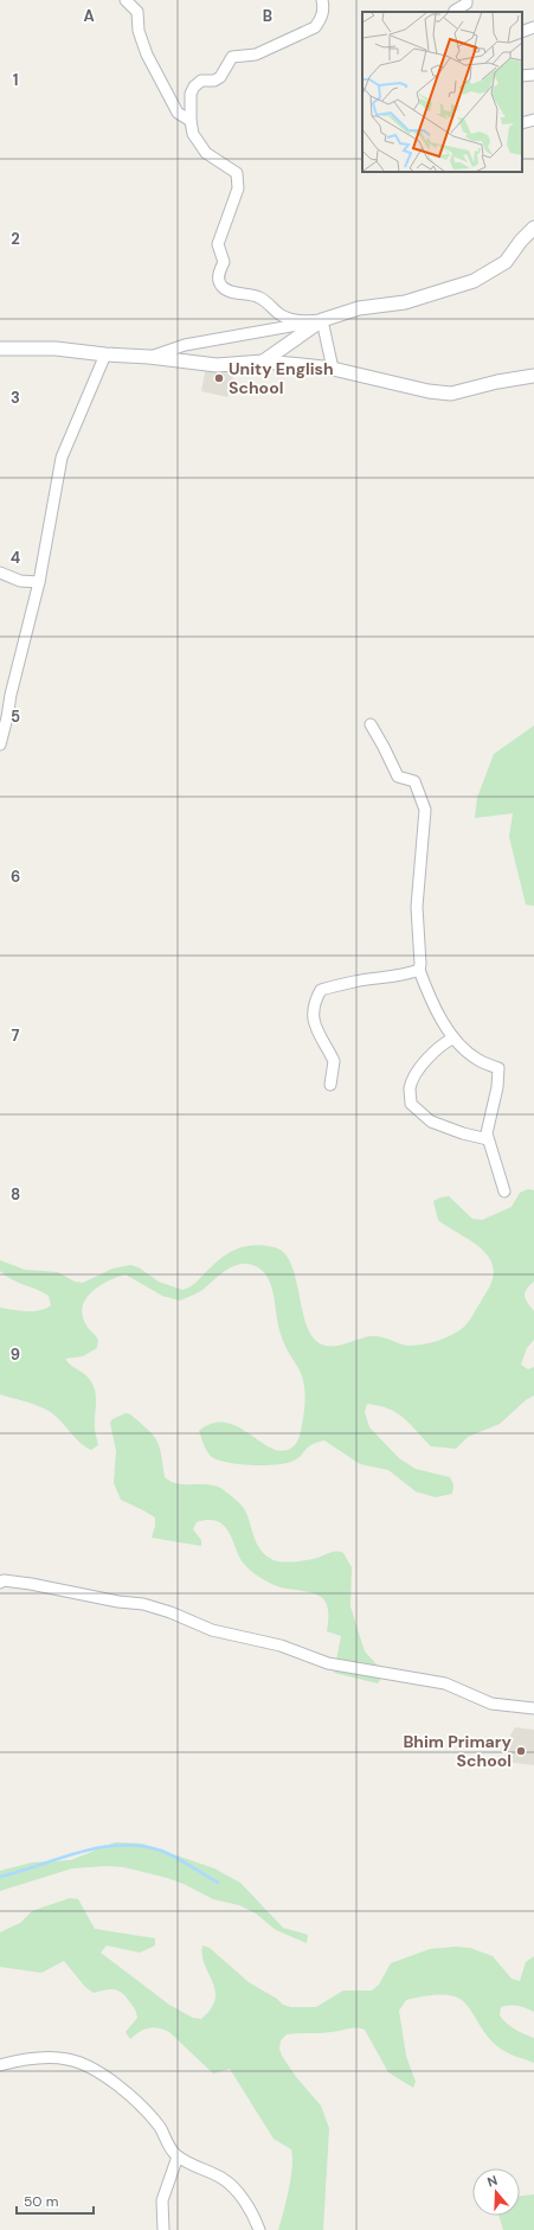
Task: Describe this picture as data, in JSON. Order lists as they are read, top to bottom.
{
  "places": ["Unity English School", "Bhim Primary School"],
  "scale_bar": "50 m",
  "north": "top",
  "grid": {
    "columns": ["A", "B"],
    "rows": [
      "1",
      "2",
      "3",
      "4",
      "5",
      "6",
      "7",
      "8",
      "9"
    ]
  }
}
